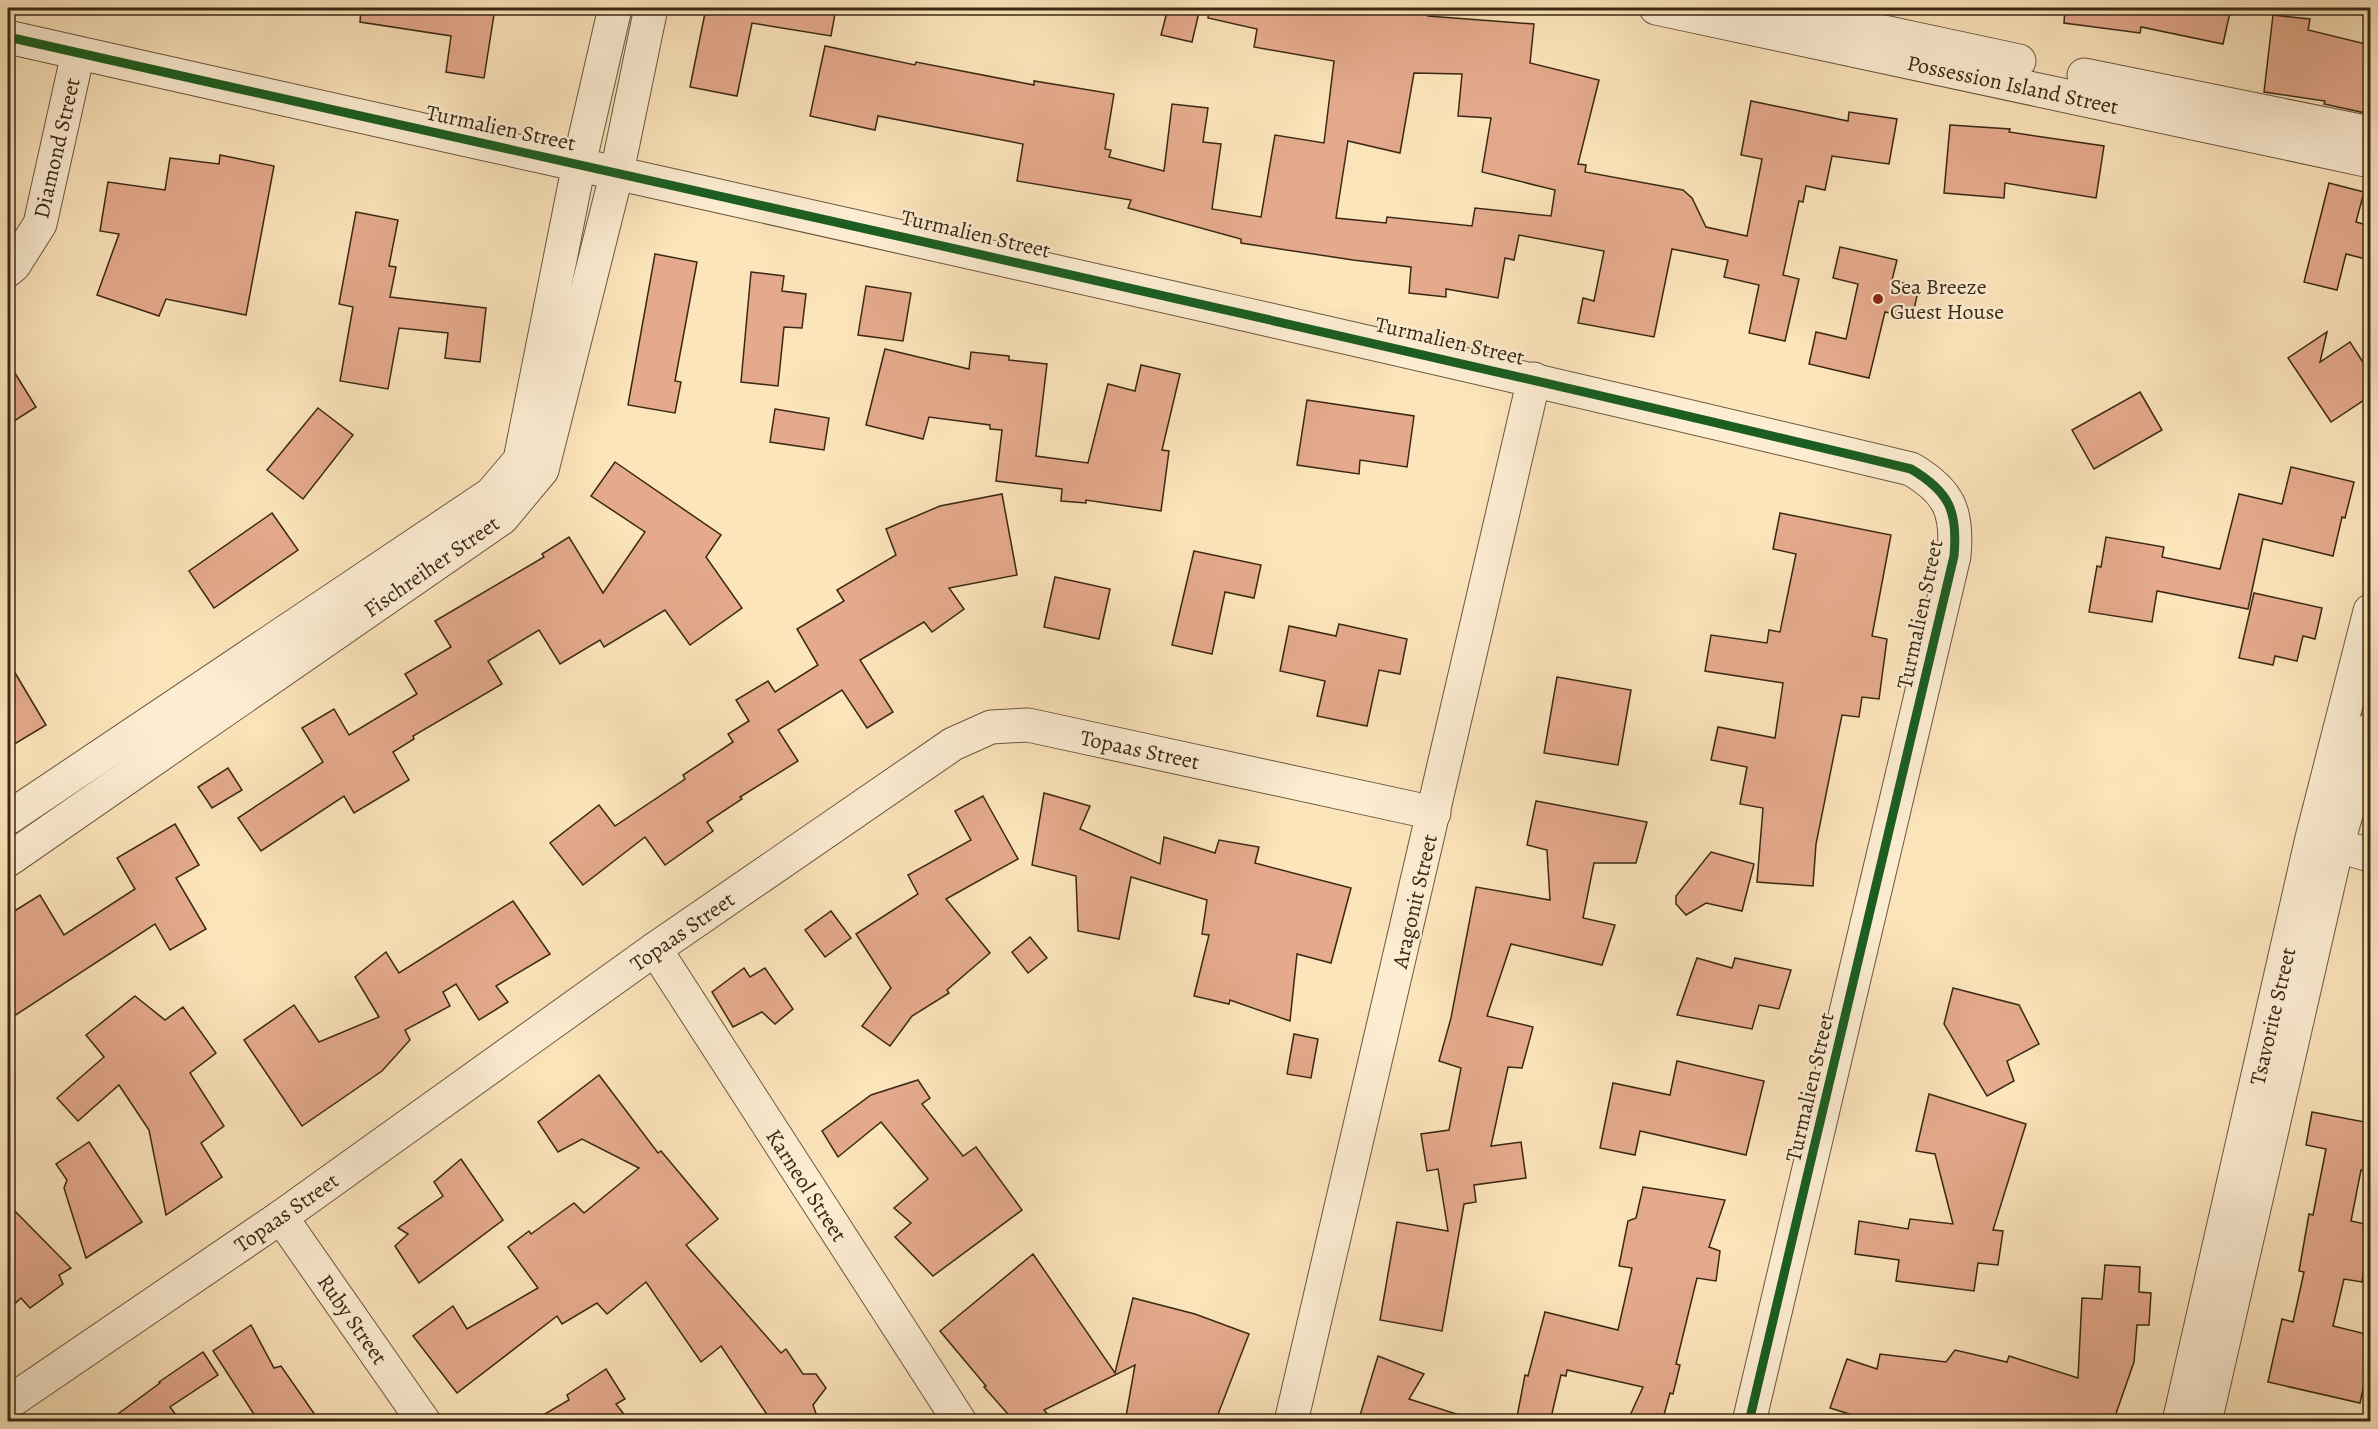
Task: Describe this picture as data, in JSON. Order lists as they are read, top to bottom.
{
  "streets": {
    "street": [
      "Possession Island Street",
      "Turmalien Street",
      "Diamond Street",
      "Fischreiher Street",
      "Topaas Street",
      "Aragonit Street",
      "Tsavorite Street",
      "Karneol Street",
      "Ruby Street"
    ]
  },
  "crossings": [
    ["Turmalien Street", "Diamond Street"],
    ["Turmalien Street", "Fischreiher Street"],
    ["Turmalien Street", "Aragonit Street"],
    ["Topaas Street", "Aragonit Street"],
    ["Topaas Street", "Karneol Street"],
    ["Topaas Street", "Ruby Street"]
  ],
  "places": ["Sea Breeze Guest House"]
}
